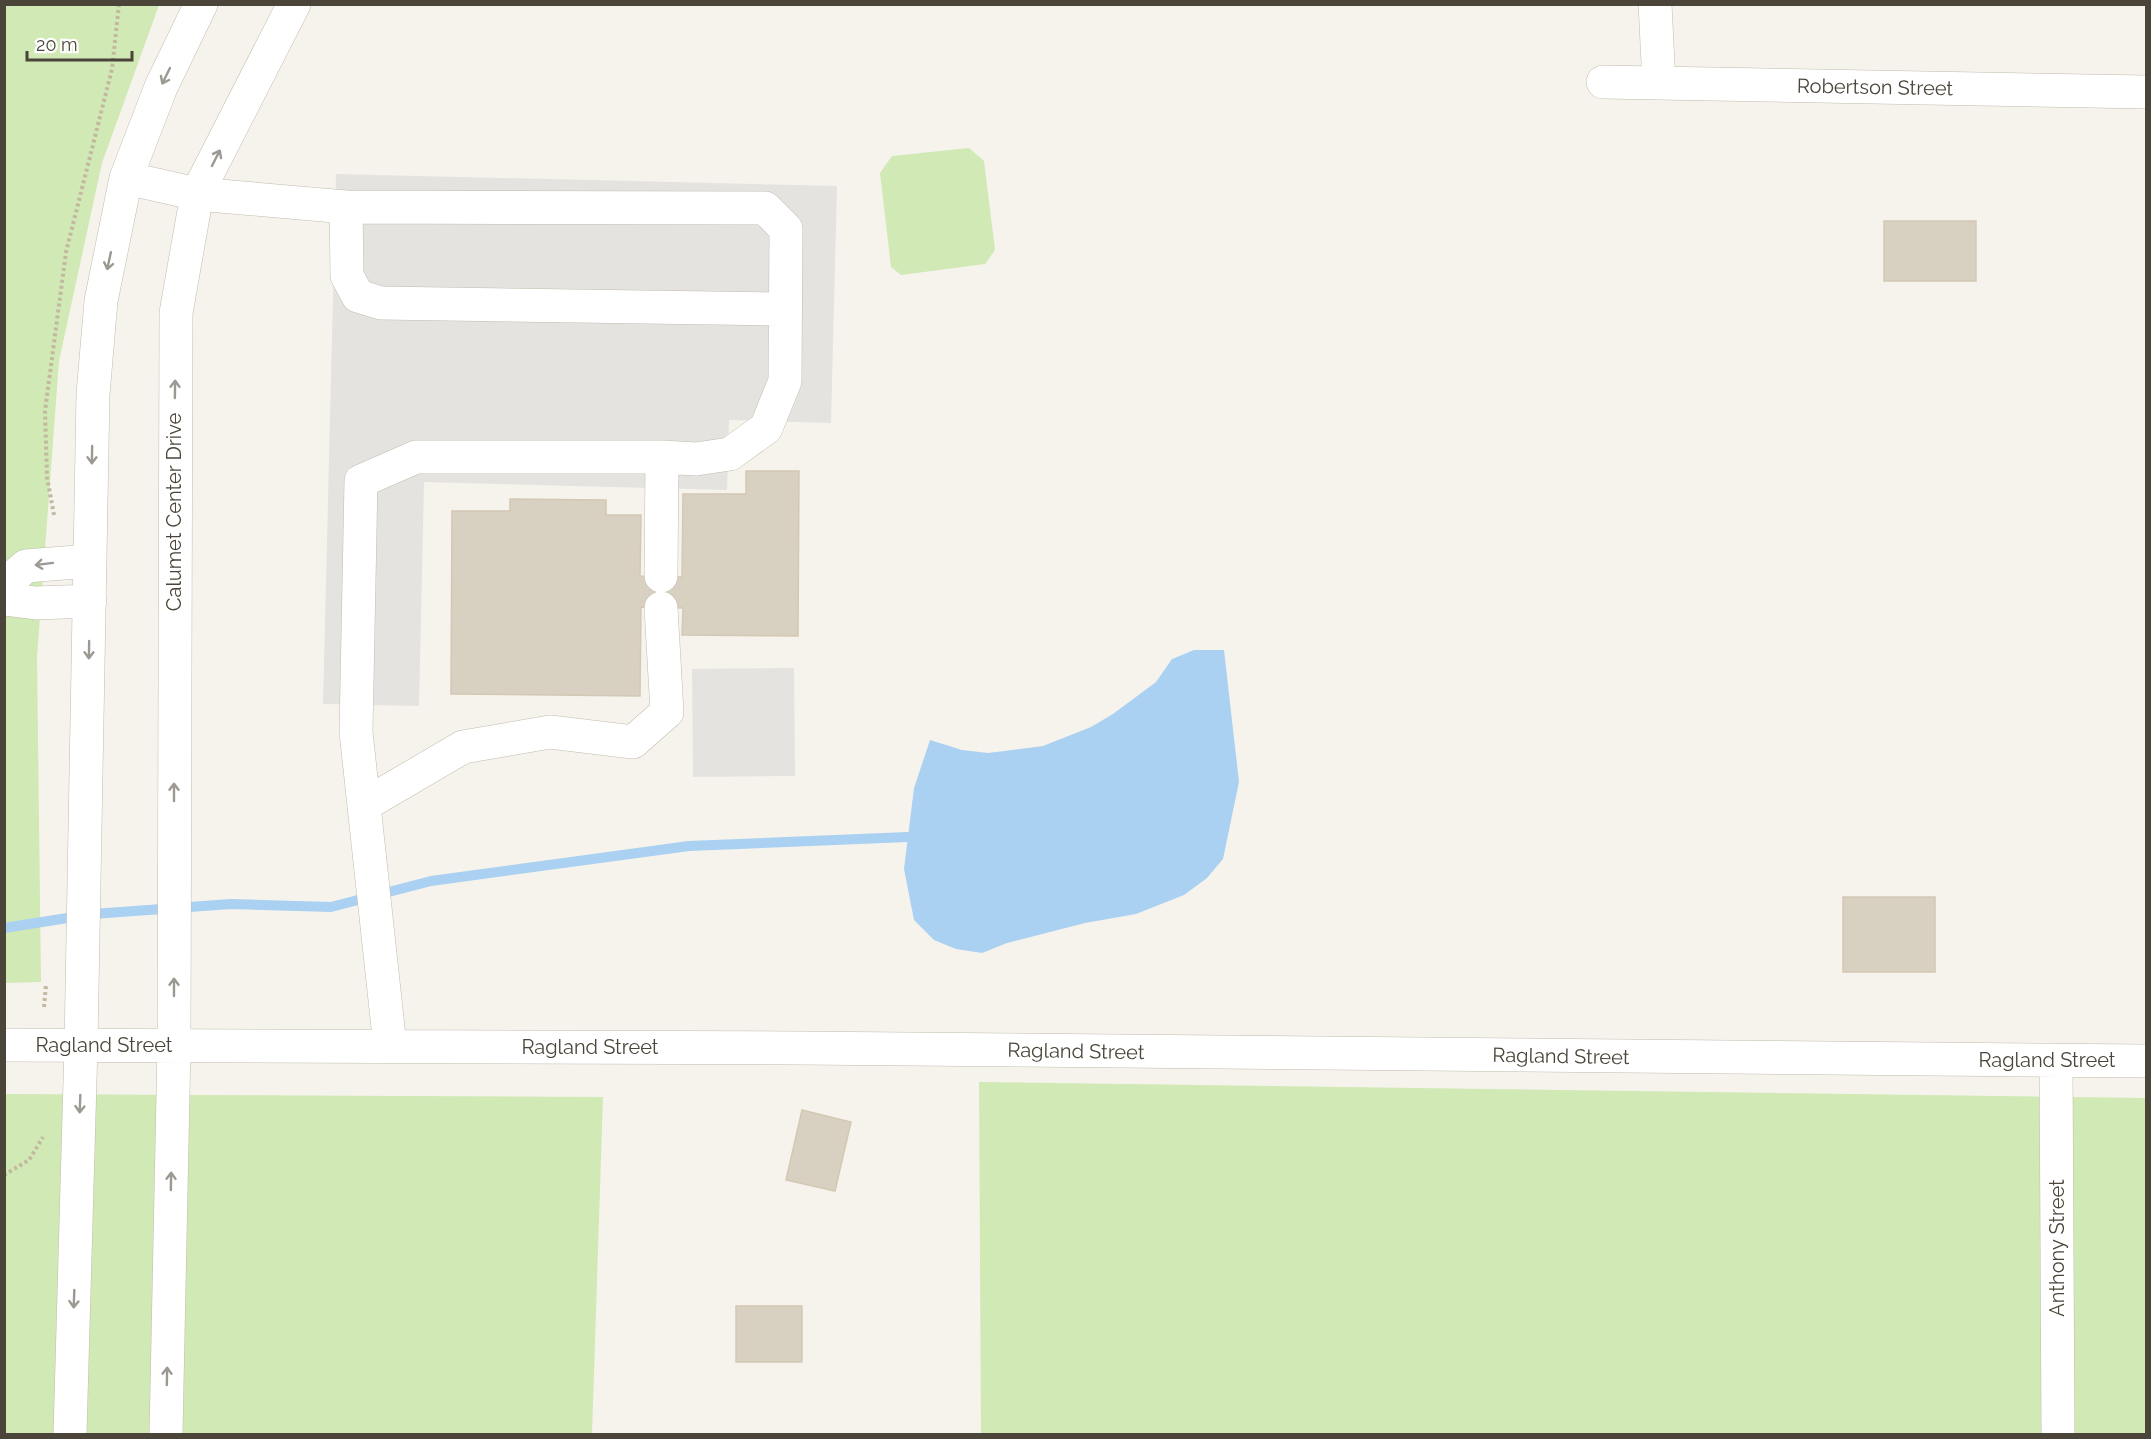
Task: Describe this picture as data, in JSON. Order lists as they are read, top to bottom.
{
  "streets": {
    "street": [
      "Robertson Street",
      "Calumet Center Drive",
      "Ragland Street",
      "Anthony Street"
    ]
  },
  "crossings": [
    ["Calumet Center Drive", "Ragland Street"],
    ["Ragland Street", "Anthony Street"]
  ],
  "scale_bar": "20 m"
}
